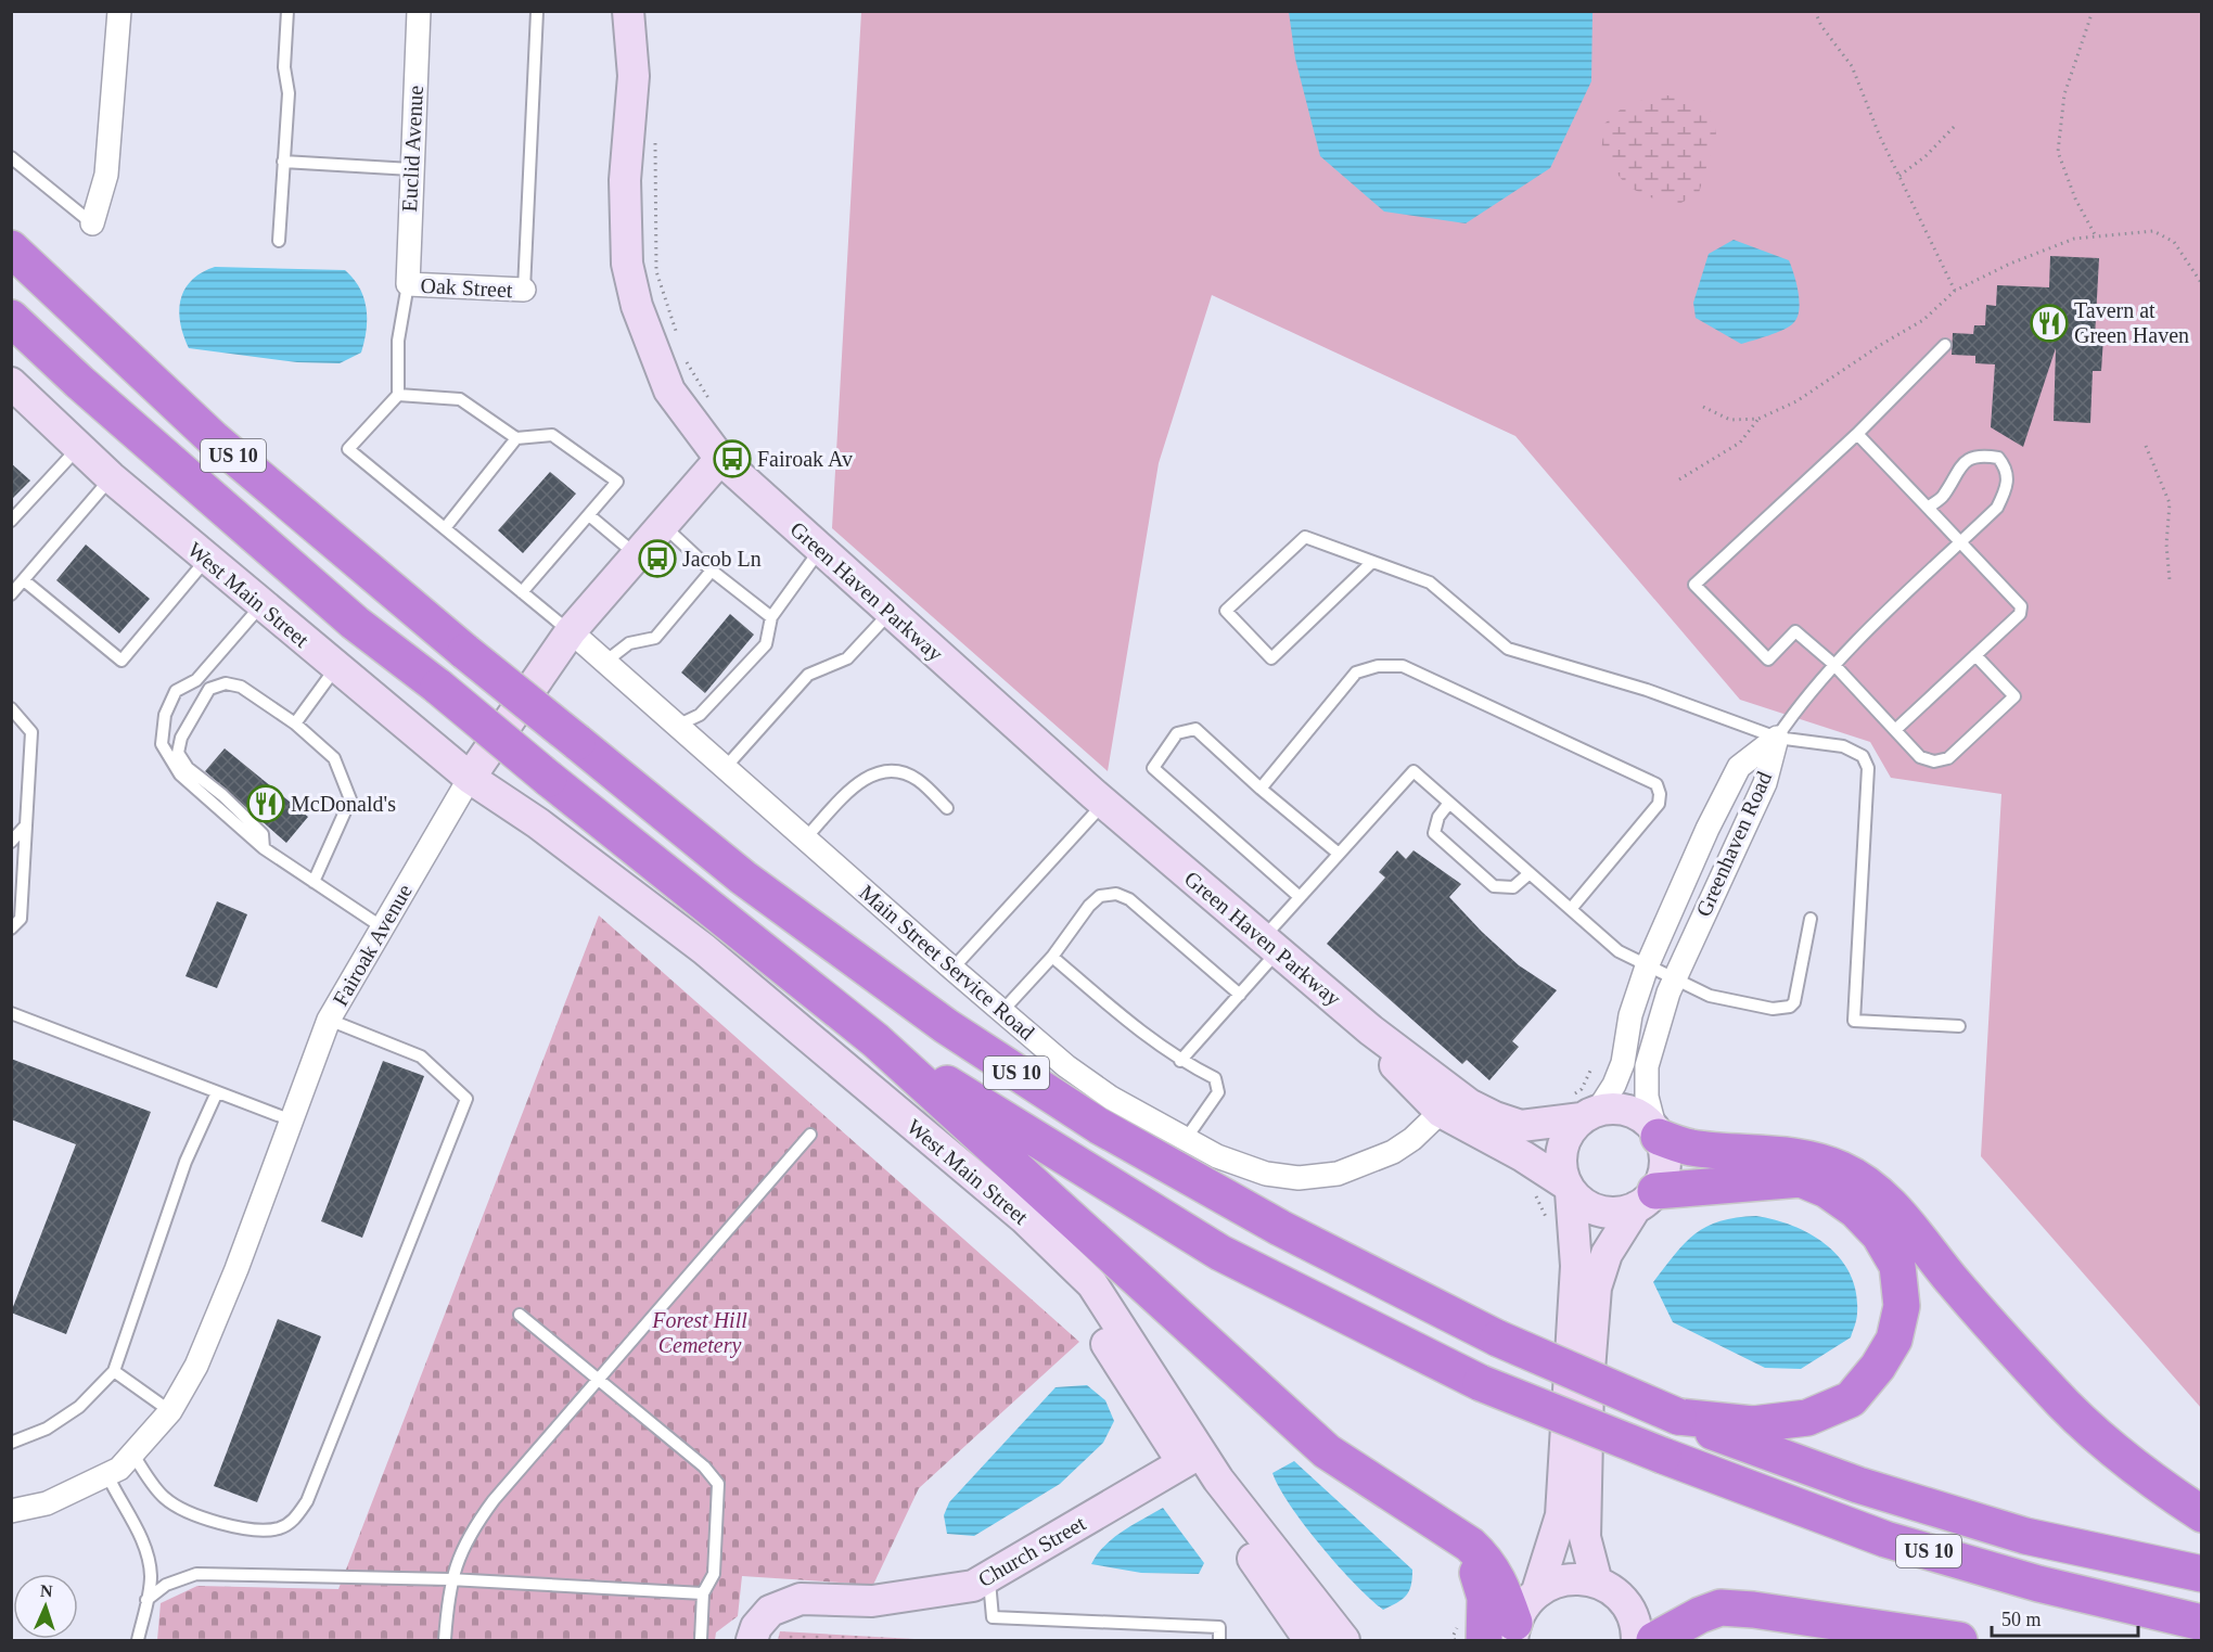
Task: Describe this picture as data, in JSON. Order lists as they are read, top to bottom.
{
  "streets": {
    "highway": ["US 10"],
    "street": [
      "Euclid Avenue",
      "Oak Street",
      "Green Haven Parkway",
      "West Main Street",
      "Greenhaven Road",
      "Fairoak Avenue",
      "Main Street Service Road",
      "Church Street"
    ]
  },
  "crossings": [
    ["Euclid Avenue", "Oak Street"],
    ["Green Haven Parkway", "Fairoak Avenue"],
    ["West Main Street", "Fairoak Avenue"],
    ["West Main Street", "Church Street"],
    ["Fairoak Avenue", "Main Street Service Road"]
  ],
  "parks": ["Forest Hill Cemetery"],
  "places": {
    "restaurant": ["Tavern at Green Haven", "McDonald's"],
    "bus stop": ["Fairoak Av", "Jacob Ln"]
  },
  "scale_bar": "50 m",
  "north": "top"
}
